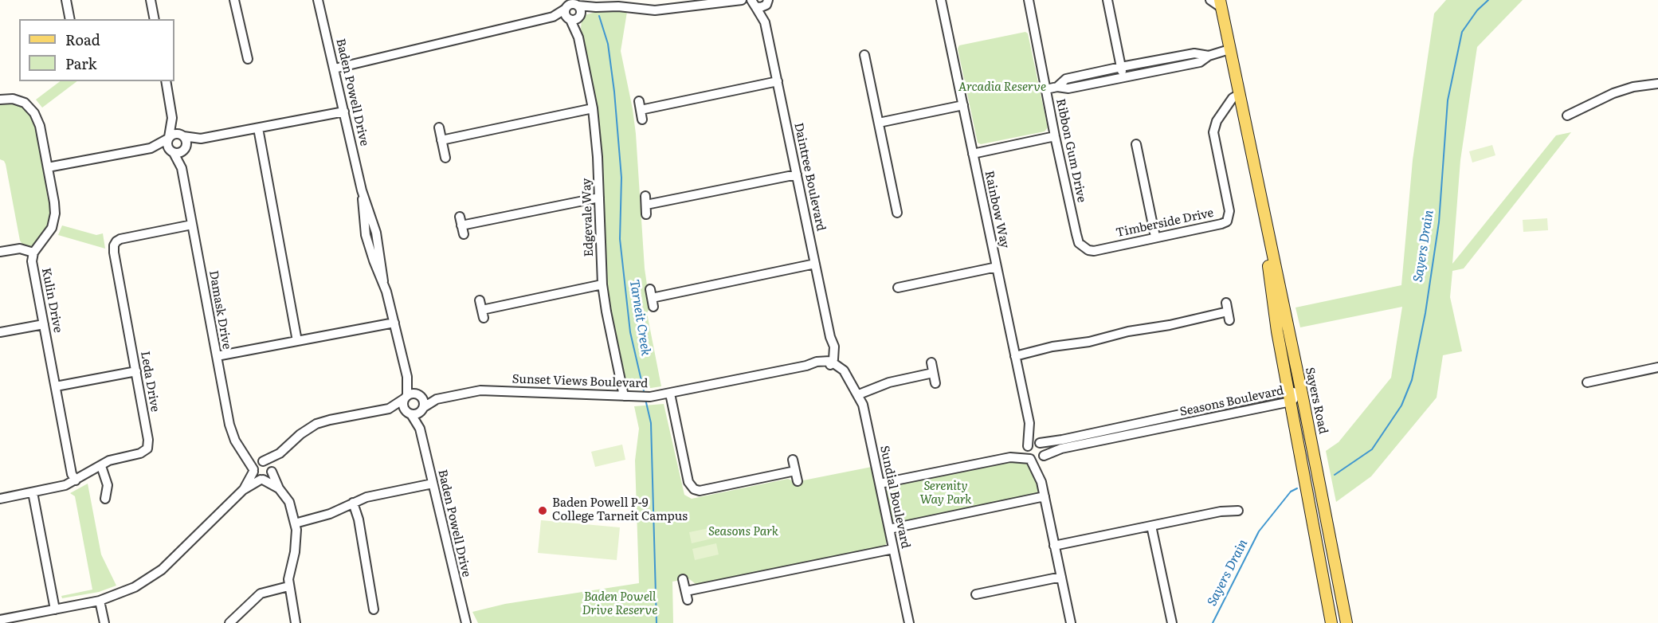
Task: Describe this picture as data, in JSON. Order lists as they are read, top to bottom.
{
  "streets": {
    "main road": ["Sayers Road"],
    "street": [
      "Baden Powell Drive",
      "Ribbon Gum Drive",
      "Daintree Boulevard",
      "Rainbow Way",
      "Edgevale Way",
      "Timberside Drive",
      "Kulin Drive",
      "Damask Drive",
      "Leda Drive",
      "Sunset Views Boulevard",
      "Seasons Boulevard",
      "Sundial Boulevard"
    ]
  },
  "crossings": [
    ["Baden Powell Drive", "Sunset Views Boulevard"],
    ["Ribbon Gum Drive", "Timberside Drive"],
    ["Daintree Boulevard", "Sunset Views Boulevard"],
    ["Daintree Boulevard", "Sundial Boulevard"],
    ["Rainbow Way", "Seasons Boulevard"],
    ["Edgevale Way", "Sunset Views Boulevard"],
    ["Timberside Drive", "Sayers Road"],
    ["Kulin Drive", "Leda Drive"],
    ["Damask Drive", "Leda Drive"],
    ["Sunset Views Boulevard", "Sundial Boulevard"],
    ["Sayers Road", "Seasons Boulevard"]
  ],
  "water": ["Sayers Drain", "Tarneit Creek"],
  "parks": [
    "Arcadia Reserve",
    "Serenity Way Park",
    "Seasons Park",
    "Baden Powell Drive Reserve"
  ],
  "places": ["Baden Powell P-9 College Tarneit Campus"],
  "legend": ["Road", "Park"]
}
